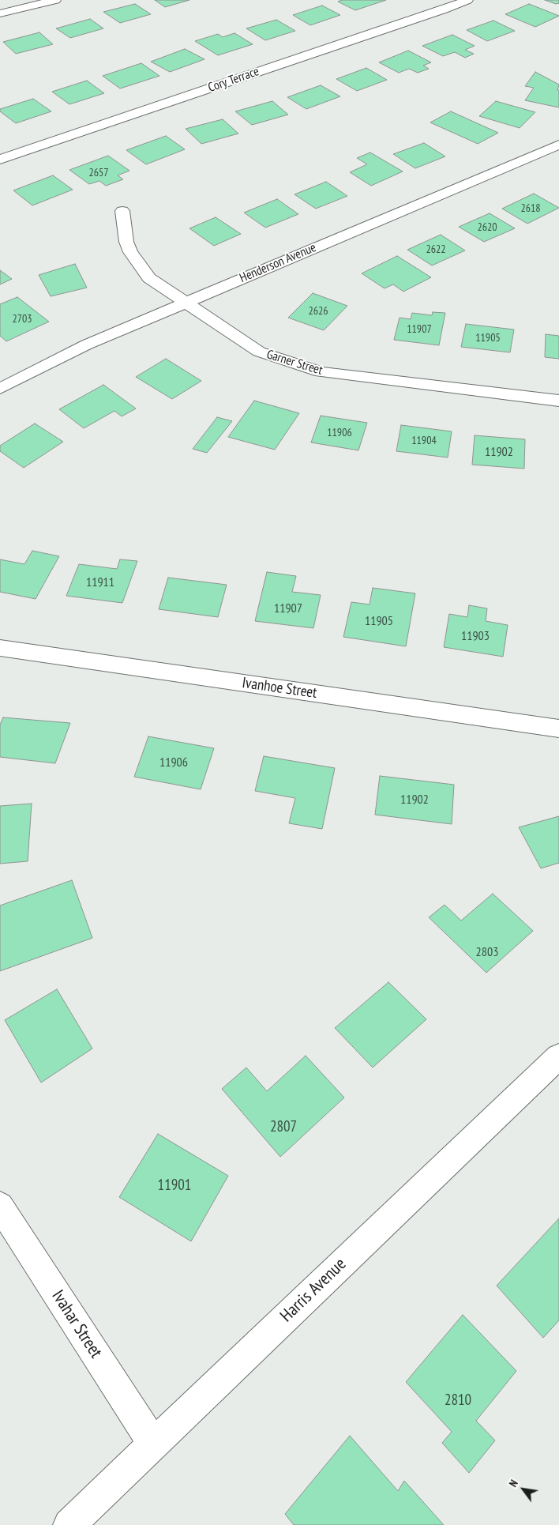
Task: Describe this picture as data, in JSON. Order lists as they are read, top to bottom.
{
  "streets": {
    "street": [
      "Cory Terrace",
      "Henderson Avenue",
      "Garner Street",
      "Ivanhoe Street",
      "Harris Avenue",
      "Ivahar Street"
    ]
  },
  "crossings": [
    ["Henderson Avenue", "Garner Street"],
    ["Harris Avenue", "Ivahar Street"]
  ],
  "house_numbers": [
    "2657",
    "2618",
    "2620",
    "2622",
    "2626",
    "2703",
    "11907",
    "11905",
    "11906",
    "11904",
    "11902",
    "11911",
    "11907",
    "11905",
    "11903",
    "11906",
    "11902",
    "2803",
    "2807",
    "11901",
    "2810"
  ],
  "north": "top left"
}
